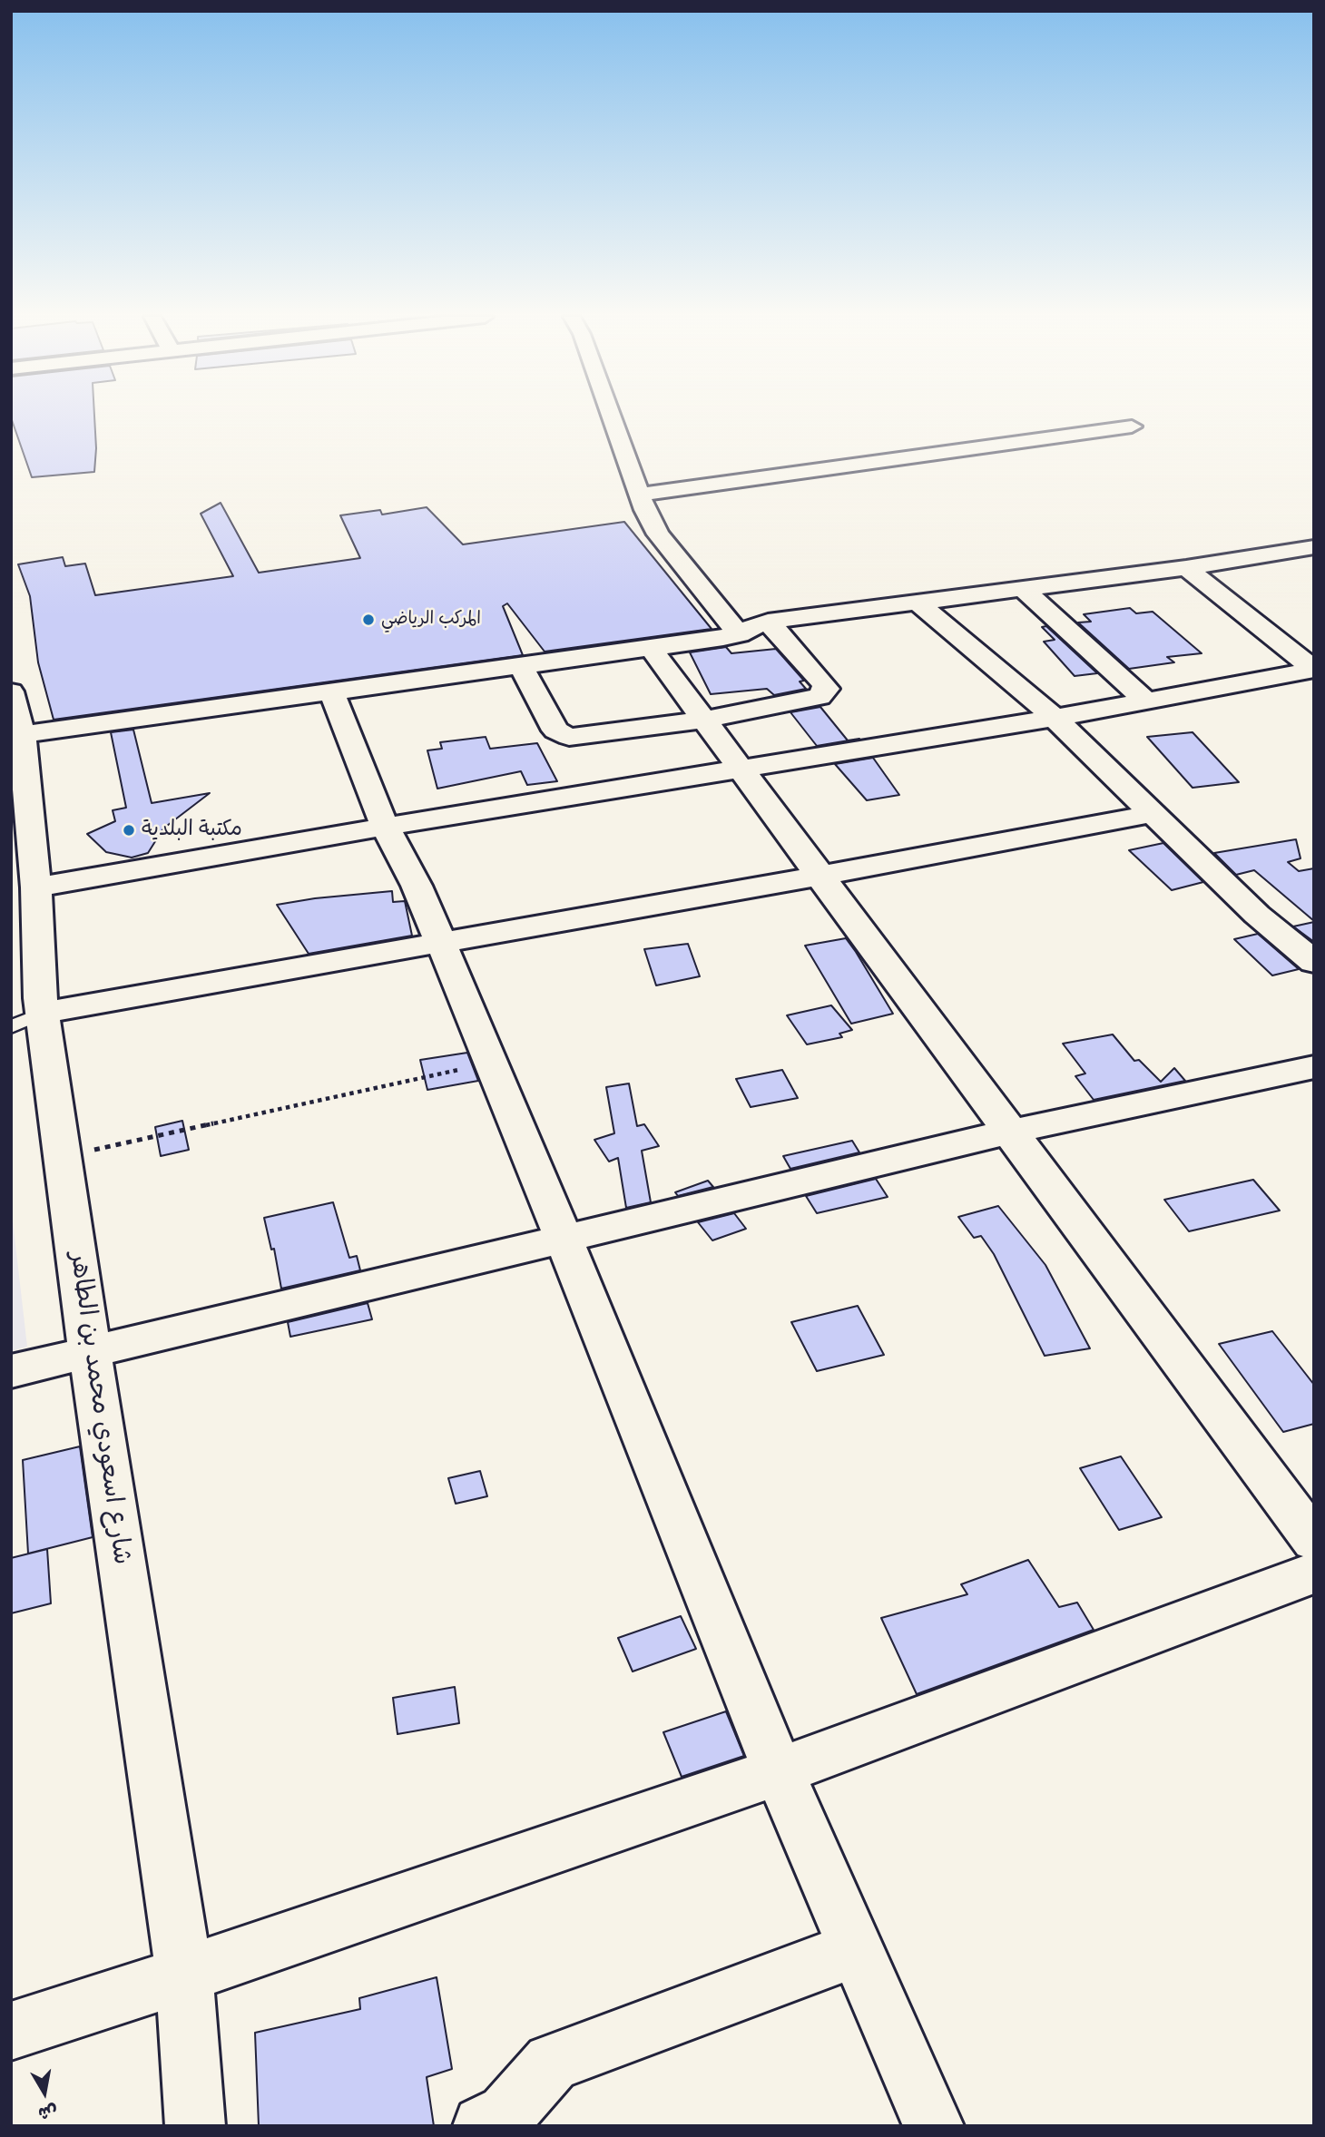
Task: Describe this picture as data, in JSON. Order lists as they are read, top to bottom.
{
  "streets": {
    "street": ["شارع اسعودي محمد بن الطاهر"]
  },
  "places": ["المركب الرياضي", "مكتبة البلدية"],
  "north": "bottom"
}
